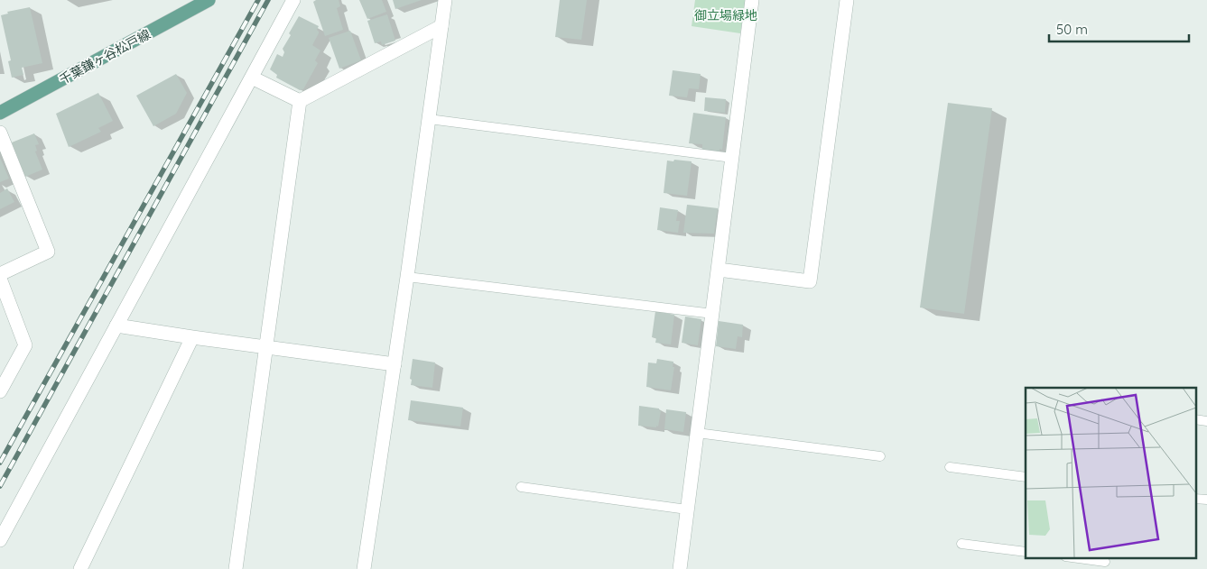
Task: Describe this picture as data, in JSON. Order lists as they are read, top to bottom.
{
  "streets": {
    "main road": ["千葉鎌ヶ谷松戸線"]
  },
  "parks": ["御立場緑地"],
  "scale_bar": "50 m"
}
